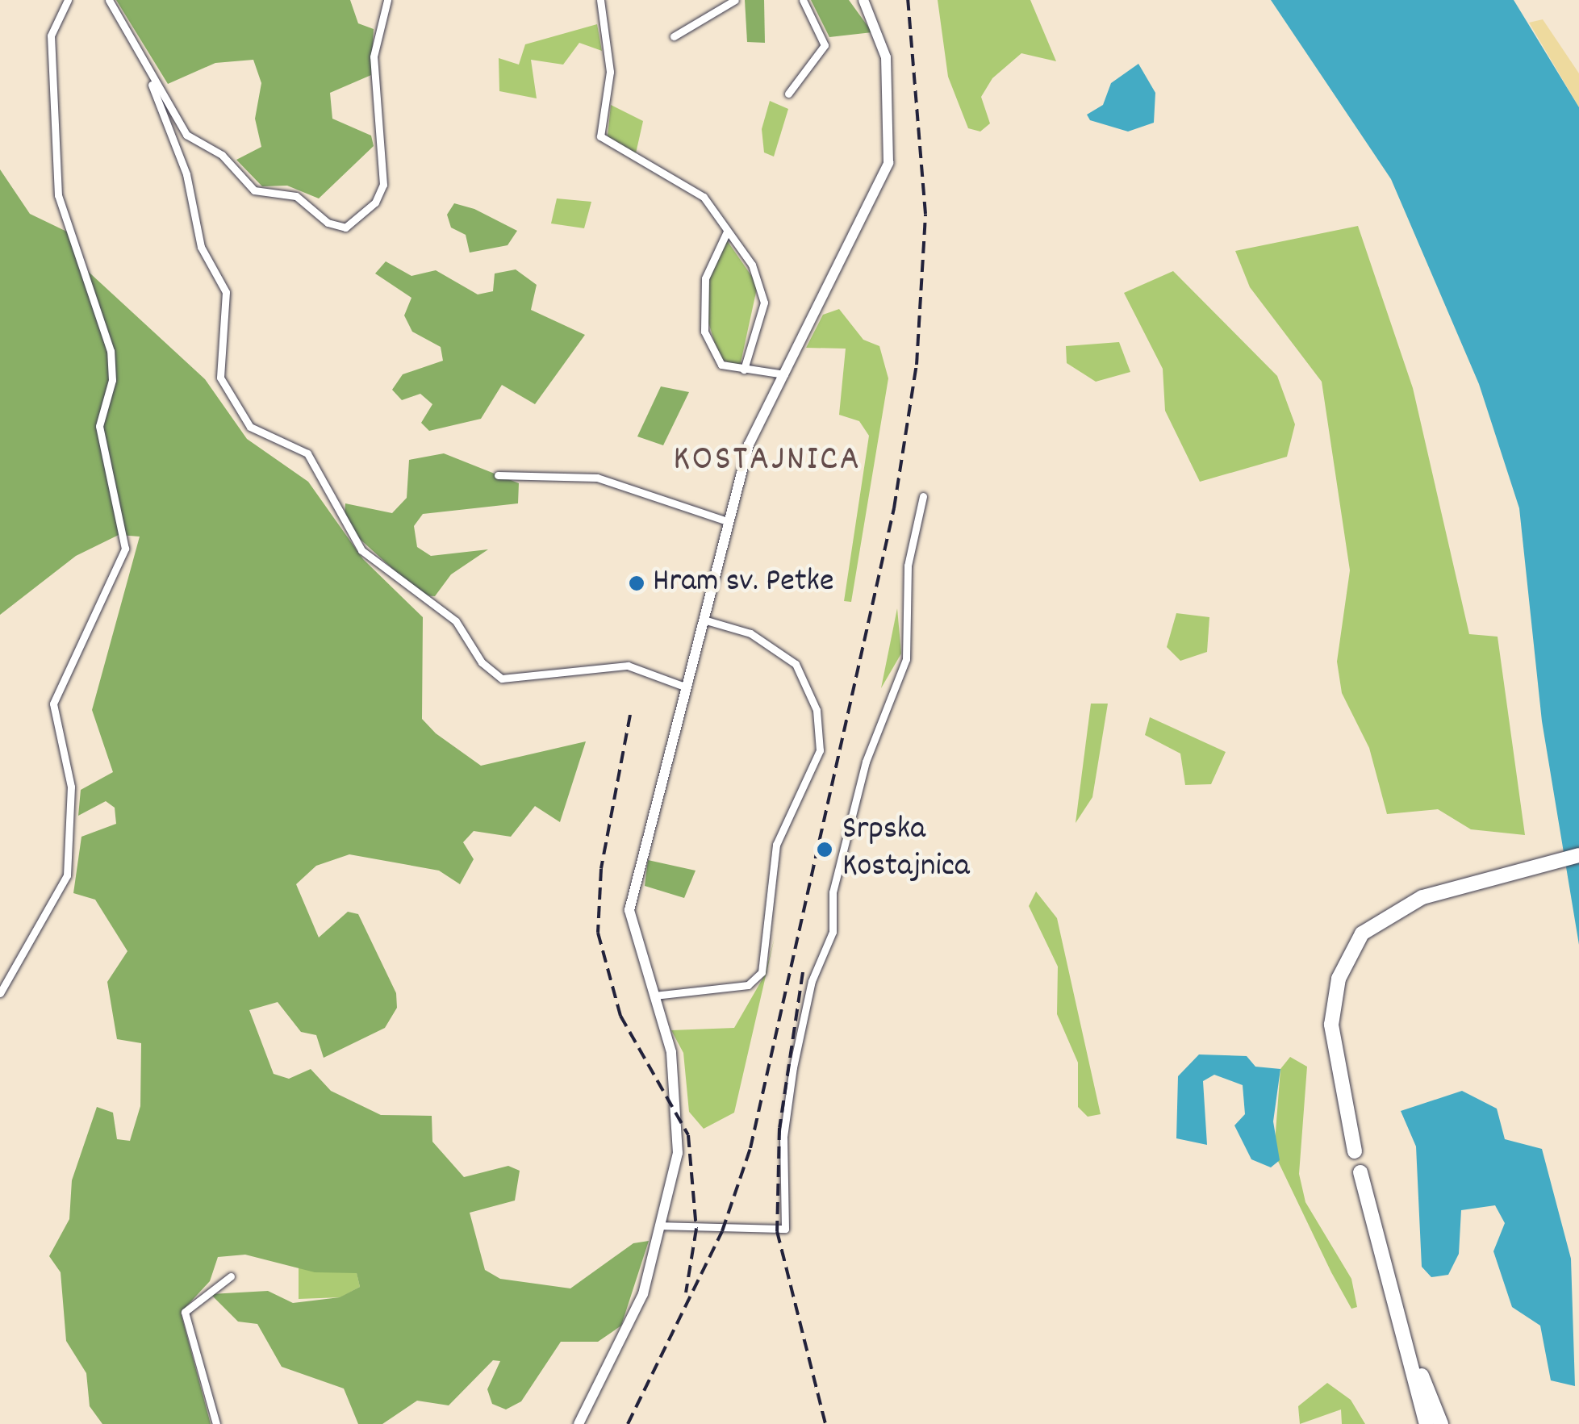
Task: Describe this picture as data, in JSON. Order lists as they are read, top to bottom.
{
  "districts": ["KOSTAJNICA"],
  "places": ["Hram sv. Petke", "Srpska Kostajnica"]
}
